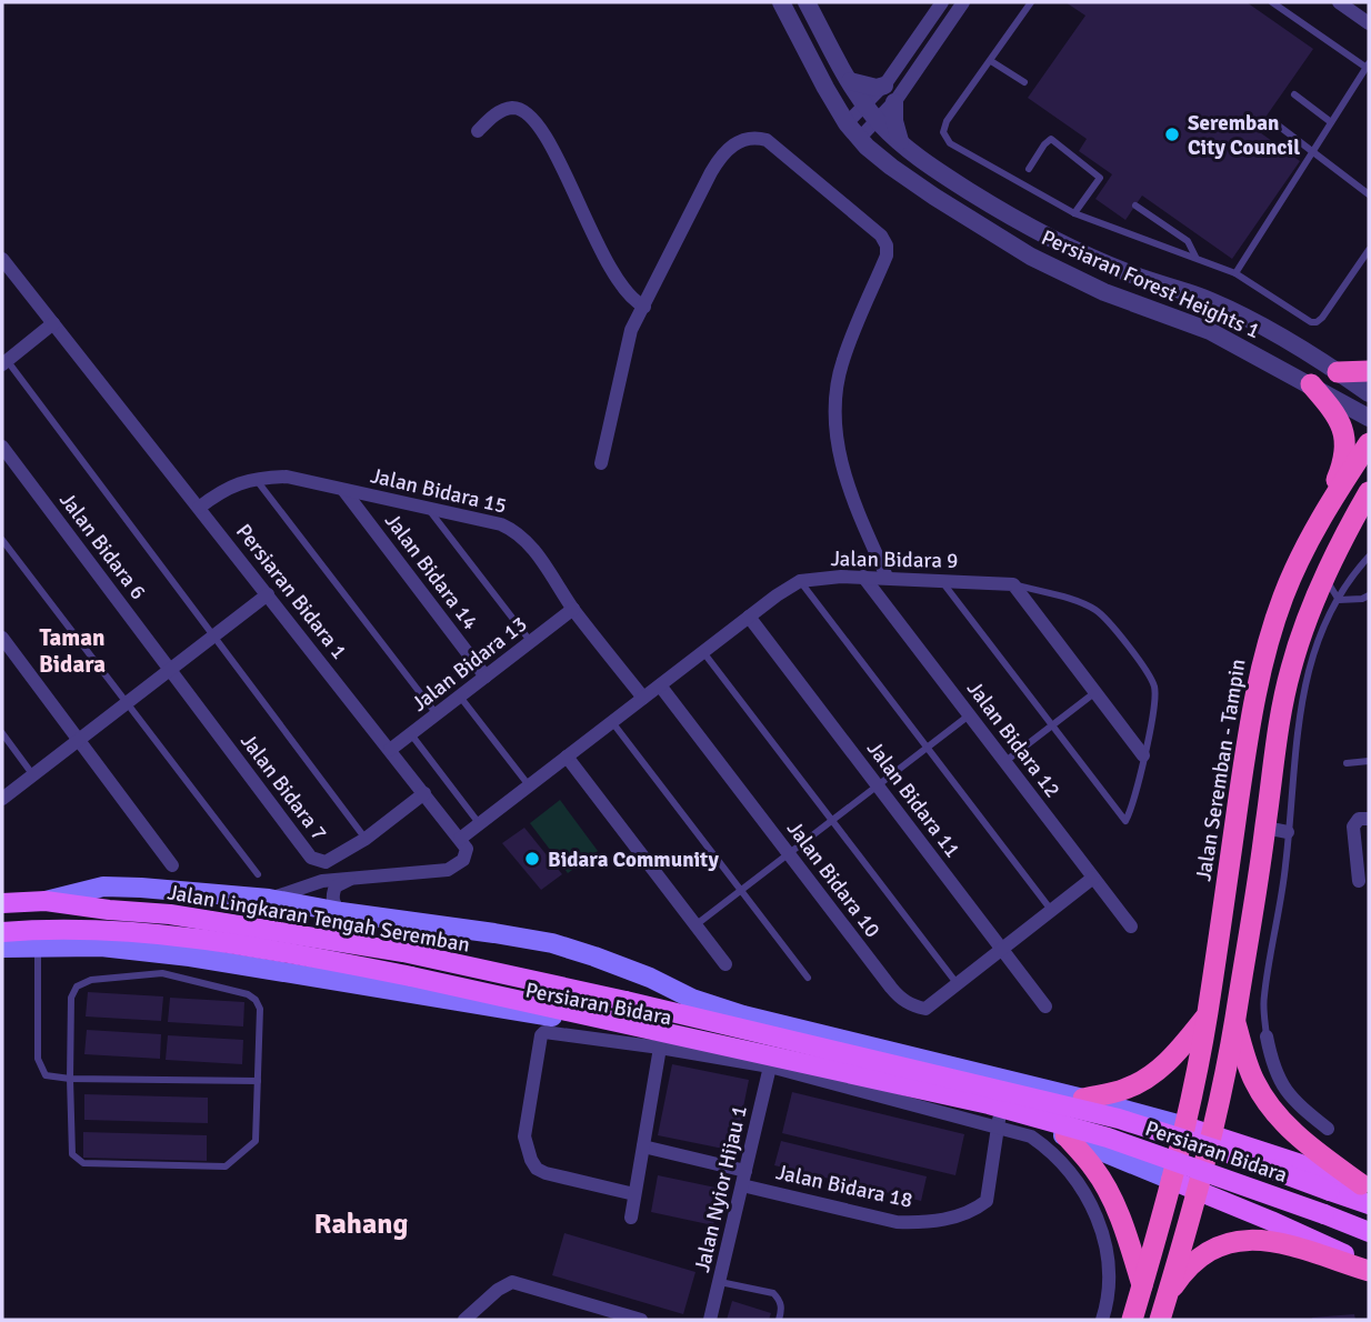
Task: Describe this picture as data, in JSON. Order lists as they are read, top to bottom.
{
  "streets": {
    "highway": ["Jalan Seremban - Tampin"],
    "main road": ["Jalan Lingkaran Tengah Seremban", "Persiaran Bidara"],
    "street": [
      "Persiaran Forest Heights 1",
      "Jalan Bidara 15",
      "Jalan Bidara 6",
      "Jalan Bidara 9",
      "Jalan Bidara 14",
      "Persiaran Bidara 1",
      "Jalan Bidara 13",
      "Jalan Bidara 12",
      "Jalan Bidara 7",
      "Jalan Bidara 11",
      "Jalan Bidara 10",
      "Jalan Bidara 18",
      "Jalan Nyior Hijau 1"
    ]
  },
  "crossings": [
    ["Jalan Bidara 15", "Jalan Bidara 9"],
    ["Jalan Bidara 15", "Jalan Bidara 14"],
    ["Jalan Bidara 15", "Persiaran Bidara 1"],
    ["Jalan Bidara 15", "Jalan Bidara 13"],
    ["Jalan Bidara 6", "Jalan Bidara 7"],
    ["Jalan Bidara 9", "Persiaran Bidara 1"],
    ["Jalan Bidara 9", "Jalan Bidara 12"],
    ["Jalan Bidara 9", "Jalan Bidara 11"],
    ["Jalan Bidara 9", "Jalan Bidara 10"],
    ["Jalan Bidara 14", "Jalan Bidara 13"],
    ["Persiaran Bidara 1", "Jalan Bidara 13"],
    ["Persiaran Bidara 1", "Jalan Bidara 7"],
    ["Jalan Bidara 12", "Jalan Bidara 10"],
    ["Jalan Seremban - Tampin", "Persiaran Bidara"],
    ["Jalan Bidara 11", "Jalan Bidara 10"],
    ["Jalan Lingkaran Tengah Seremban", "Persiaran Bidara"],
    ["Persiaran Bidara", "Jalan Bidara 18"],
    ["Jalan Bidara 18", "Jalan Nyior Hijau 1"]
  ],
  "districts": ["Taman Bidara", "Rahang"],
  "places": ["Seremban City Council", "Bidara Community"]
}
